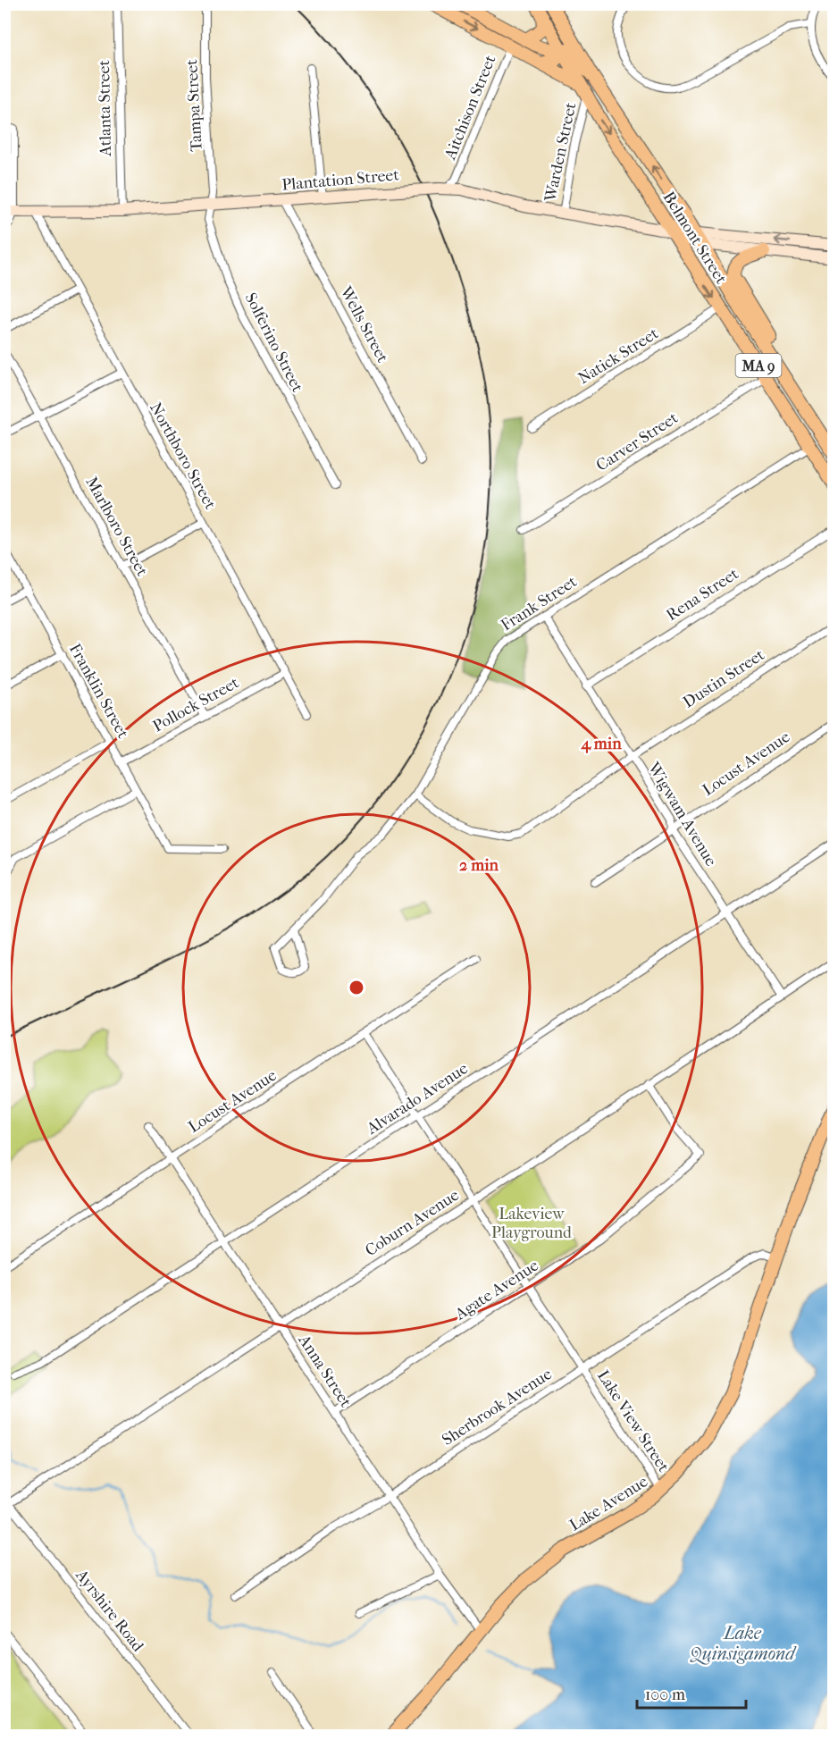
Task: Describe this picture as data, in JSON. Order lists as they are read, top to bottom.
{
  "streets": {
    "main road": [
      "Plantation Street",
      "Belmont Street",
      "MA 9",
      "Lake Avenue"
    ],
    "street": [
      "Tampa Street",
      "Aitchison Street",
      "Atlanta Street",
      "Warden Street",
      "Wells Street",
      "Solferino Street",
      "Natick Street",
      "Carver Street",
      "Northboro Street",
      "Marlboro Street",
      "Rena Street",
      "Frank Street",
      "Dustin Street",
      "Franklin Street",
      "Pollock Street",
      "Locust Avenue",
      "Wigwam Avenue",
      "Alvarado Avenue",
      "Coburn Avenue",
      "Agate Avenue",
      "Anna Street",
      "Sherbrook Avenue",
      "Lake View Street",
      "Ayrshire Road"
    ]
  },
  "crossings": [
    ["Tampa Street", "Plantation Street"],
    ["Tampa Street", "Solferino Street"],
    ["Aitchison Street", "Plantation Street"],
    ["Atlanta Street", "Plantation Street"],
    ["Warden Street", "Plantation Street"],
    ["Warden Street", "Belmont Street"],
    ["Plantation Street", "Belmont Street"],
    ["Plantation Street", "Wells Street"],
    ["Plantation Street", "Solferino Street"],
    ["Plantation Street", "Northboro Street"],
    ["Belmont Street", "Natick Street"],
    ["Belmont Street", "Carver Street"],
    ["Belmont Street", "Frank Street"],
    ["Northboro Street", "Pollock Street"],
    ["Marlboro Street", "Pollock Street"],
    ["Rena Street", "Wigwam Avenue"],
    ["Frank Street", "Dustin Street"],
    ["Frank Street", "Wigwam Avenue"],
    ["Dustin Street", "Wigwam Avenue"],
    ["Franklin Street", "Pollock Street"],
    ["Locust Avenue", "Wigwam Avenue"],
    ["Locust Avenue", "Anna Street"],
    ["Wigwam Avenue", "Alvarado Avenue"],
    ["Wigwam Avenue", "Coburn Avenue"],
    ["Alvarado Avenue", "Anna Street"],
    ["Coburn Avenue", "Agate Avenue"],
    ["Coburn Avenue", "Anna Street"],
    ["Coburn Avenue", "Ayrshire Road"],
    ["Agate Avenue", "Anna Street"],
    ["Agate Avenue", "Lake View Street"],
    ["Anna Street", "Sherbrook Avenue"],
    ["Anna Street", "Lake Avenue"],
    ["Sherbrook Avenue", "Lake View Street"],
    ["Sherbrook Avenue", "Lake Avenue"],
    ["Lake View Street", "Lake Avenue"]
  ],
  "water": ["Lake Quinsigamond"],
  "parks": ["Lakeview Playground"],
  "scale_bar": "100 m",
  "rings": ["4 min", "2 min"]
}
